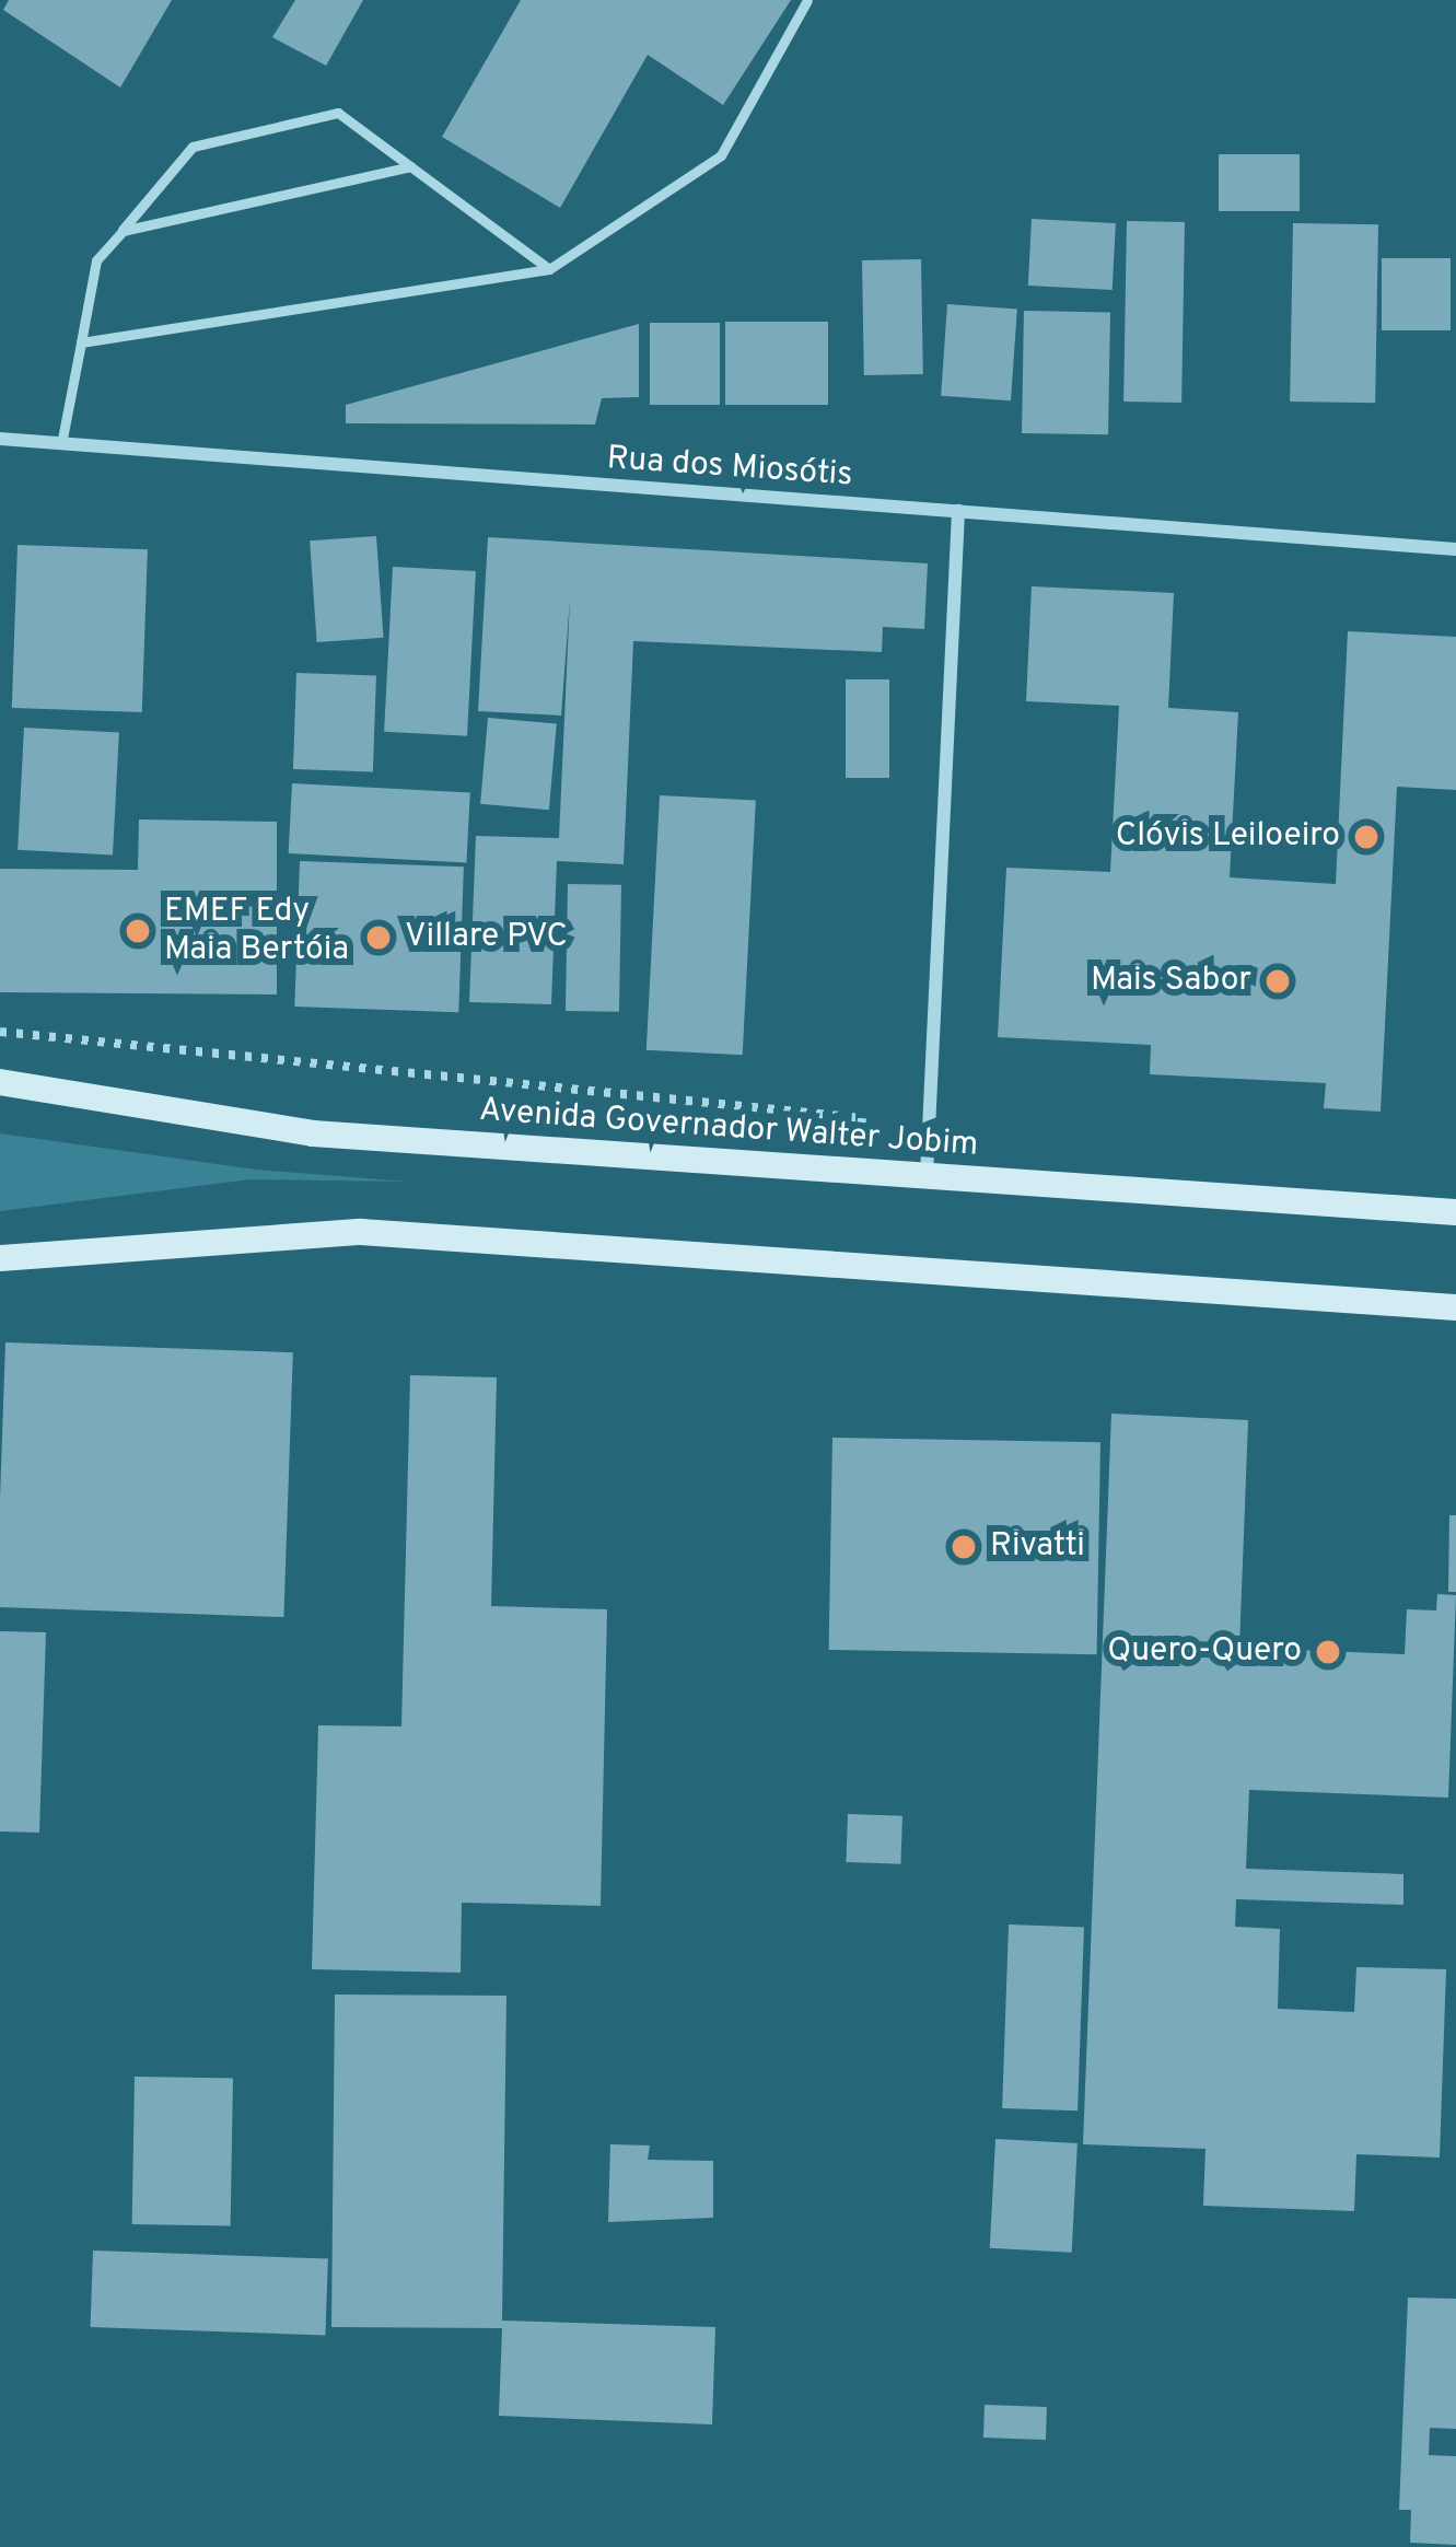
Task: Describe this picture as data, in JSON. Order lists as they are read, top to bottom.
{
  "streets": {
    "main road": ["Avenida Governador Walter Jobim"],
    "street": ["Rua dos Miosótis"]
  },
  "places": [
    "Clóvis Leiloeiro",
    "EMEF Edy Maia Bertóia",
    "Villare PVC",
    "Mais Sabor",
    "Rivatti",
    "Quero-Quero"
  ]
}
